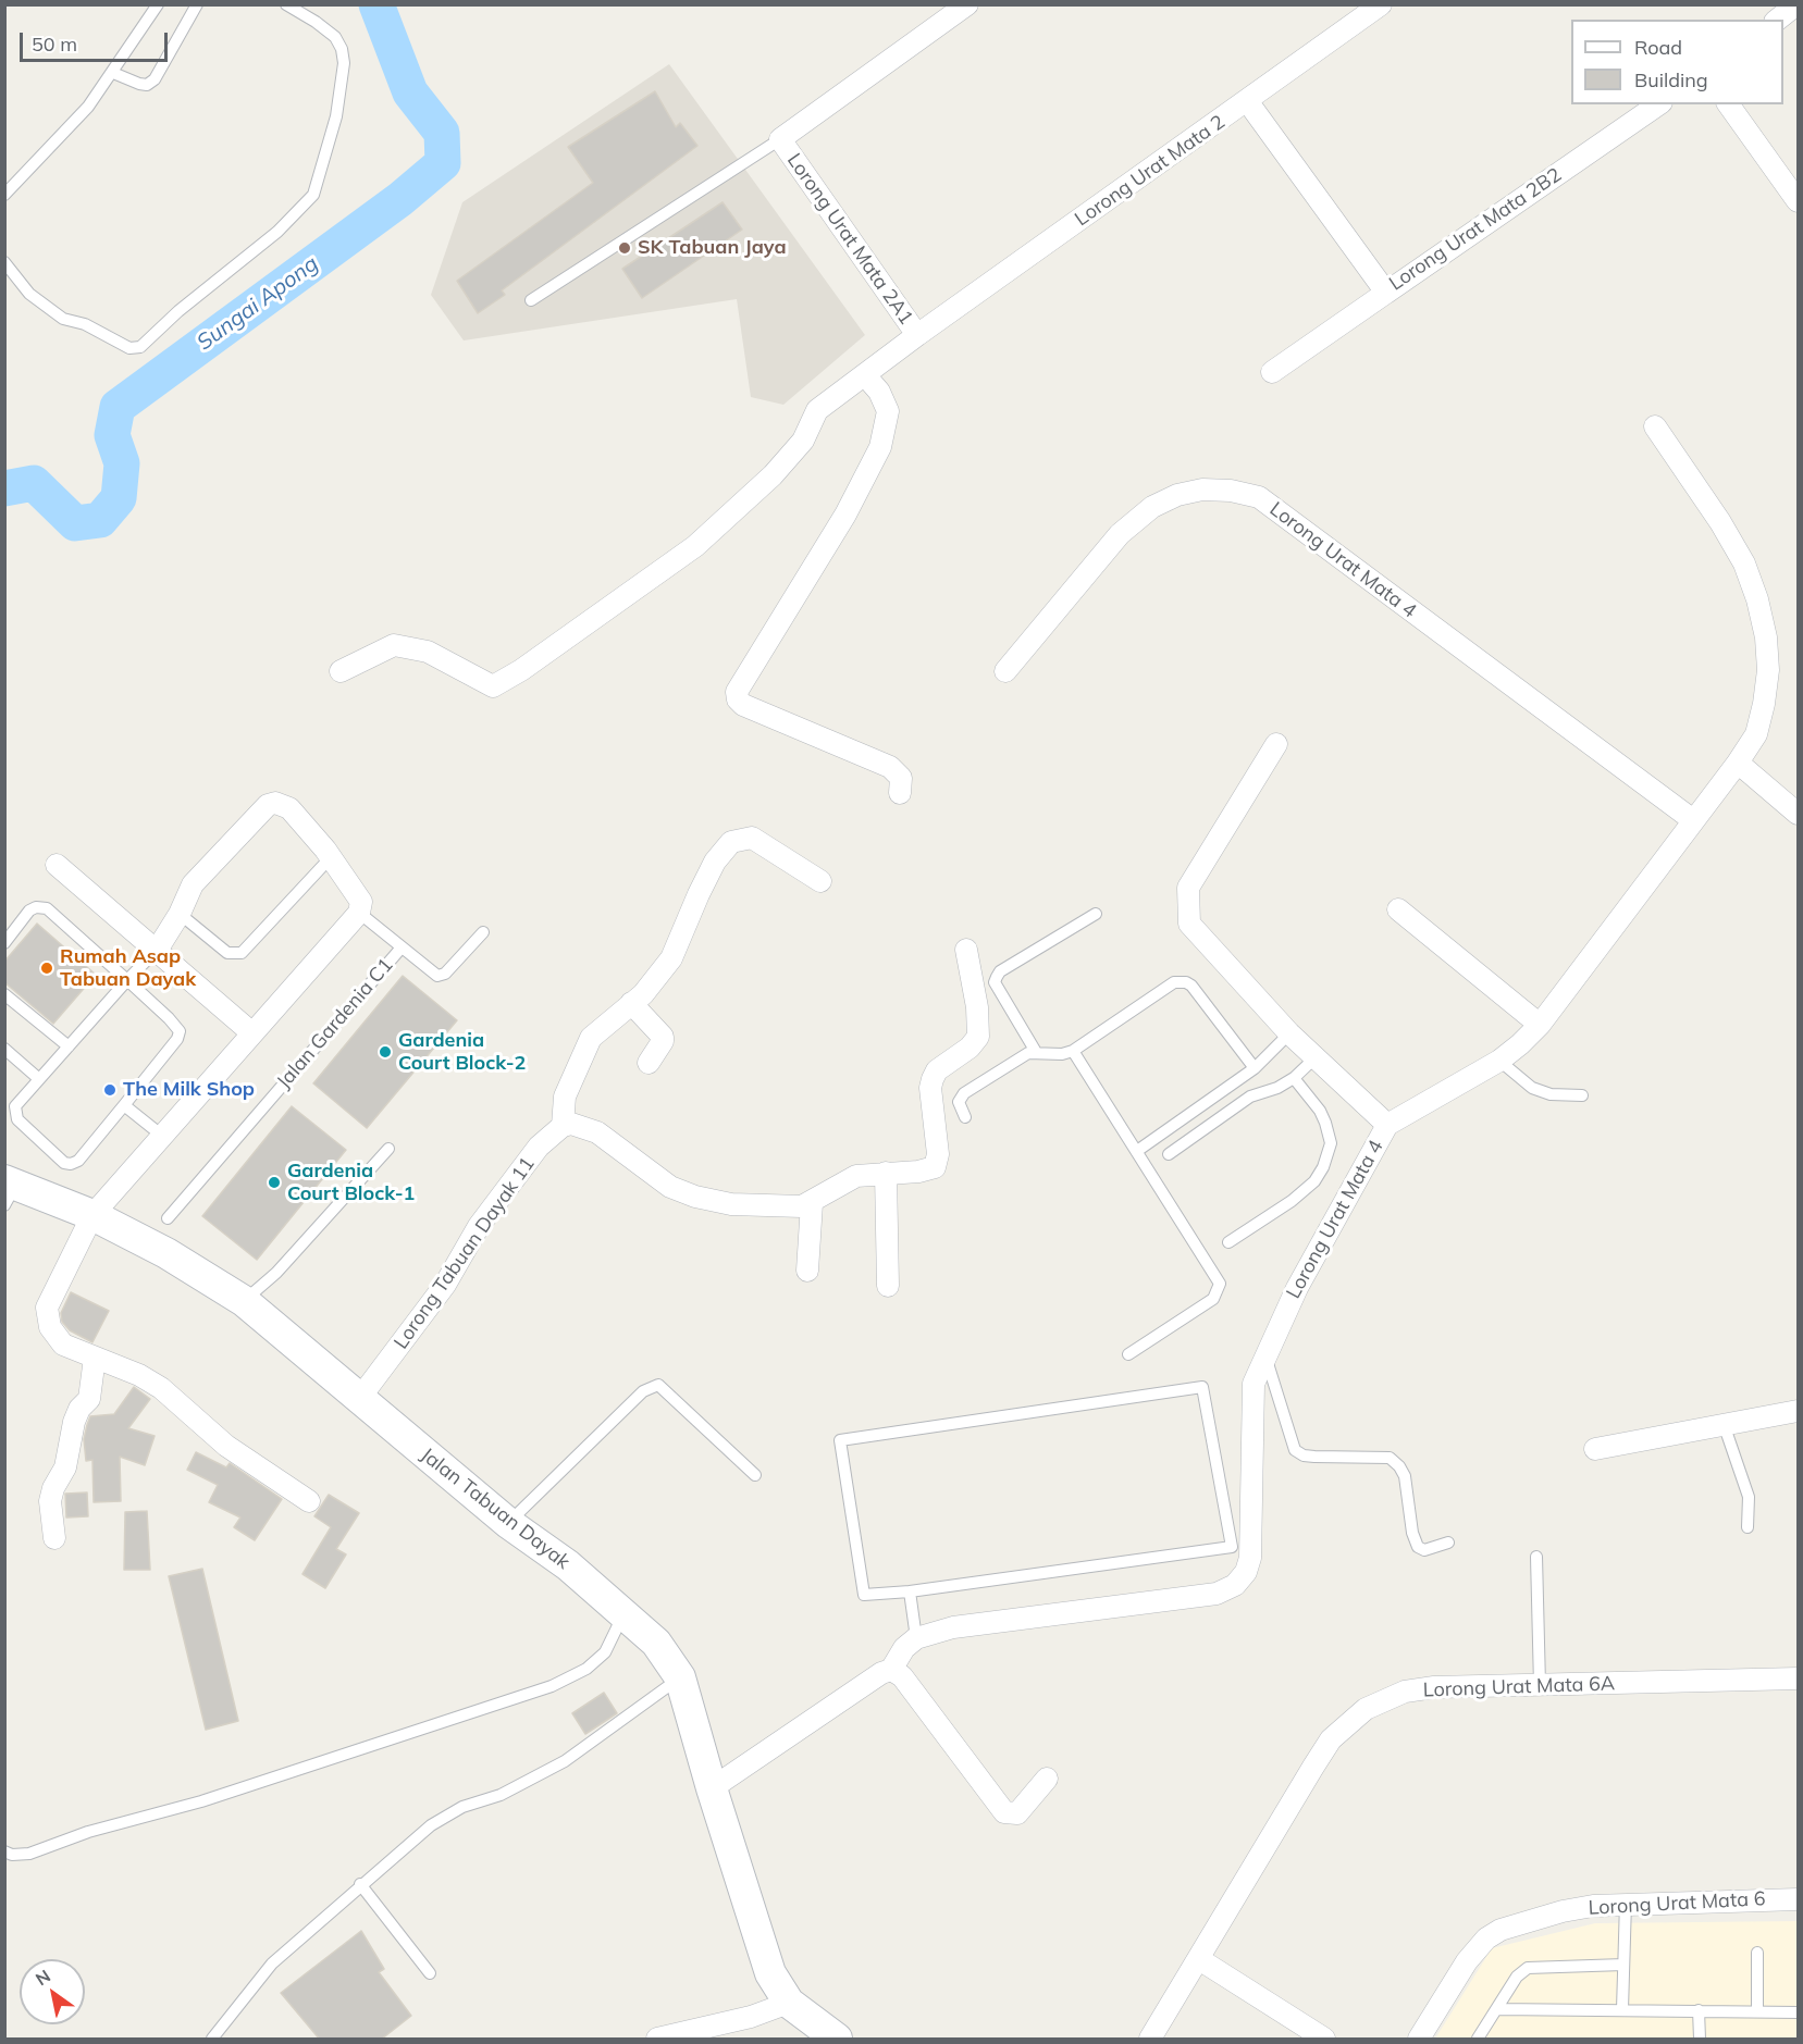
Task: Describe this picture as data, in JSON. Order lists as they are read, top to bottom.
{
  "streets": {
    "street": [
      "Lorong Urat Mata 2",
      "Lorong Urat Mata 2B2",
      "Lorong Urat Mata 2A1",
      "Lorong Urat Mata 4",
      "Lorong Tabuan Dayak 11",
      "Jalan Tabuan Dayak",
      "Lorong Urat Mata 6A",
      "Lorong Urat Mata 6"
    ],
    "lane": ["Jalan Gardenia C1"]
  },
  "crossings": [
    ["Lorong Urat Mata 2", "Lorong Urat Mata 2B2"],
    ["Lorong Urat Mata 2", "Lorong Urat Mata 2A1"],
    ["Lorong Tabuan Dayak 11", "Jalan Tabuan Dayak"]
  ],
  "water": ["Sungai Apong"],
  "places": [
    "SK Tabuan Jaya",
    "Rumah Asap Tabuan Dayak",
    "Gardenia Court Block-2",
    "The Milk Shop",
    "Gardenia Court Block-1"
  ],
  "legend": ["Road", "Building"],
  "scale_bar": "50 m",
  "north": "top left"
}
